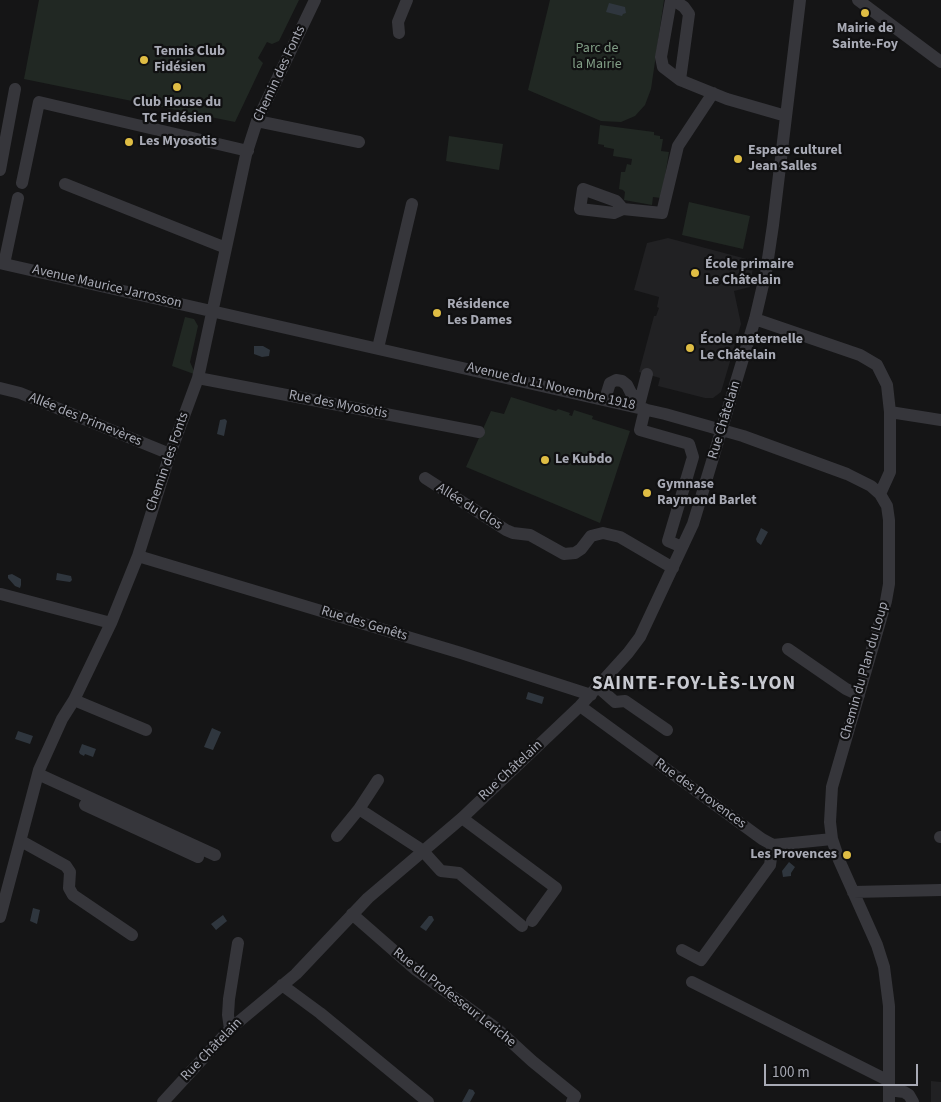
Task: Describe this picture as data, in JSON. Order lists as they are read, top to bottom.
{
  "streets": {
    "street": [
      "Chemin des Fonts",
      "Avenue Maurice Jarrosson",
      "Avenue du 11 Novembre 1918",
      "Rue des Myosotis",
      "Allée des Primevères",
      "Rue Châtelain",
      "Allée du Clos",
      "Rue des Genêts",
      "Chemin du Plan du Loup",
      "Rue des Provences",
      "Rue du Professeur Leriche"
    ]
  },
  "crossings": [
    ["Chemin des Fonts", "Avenue Maurice Jarrosson"],
    ["Chemin des Fonts", "Avenue du 11 Novembre 1918"],
    ["Chemin des Fonts", "Rue des Myosotis"],
    ["Chemin des Fonts", "Allée des Primevères"],
    ["Chemin des Fonts", "Rue des Genêts"],
    ["Avenue Maurice Jarrosson", "Avenue du 11 Novembre 1918"],
    ["Avenue du 11 Novembre 1918", "Rue Châtelain"],
    ["Avenue du 11 Novembre 1918", "Chemin du Plan du Loup"],
    ["Rue Châtelain", "Allée du Clos"],
    ["Rue Châtelain", "Rue des Genêts"],
    ["Rue Châtelain", "Rue des Provences"],
    ["Rue Châtelain", "Rue du Professeur Leriche"]
  ],
  "districts": ["SAINTE-FOY-LÈS-LYON"],
  "parks": ["Parc de la Mairie"],
  "places": [
    "Mairie de Sainte-Foy",
    "Tennis Club Fidésien",
    "Club House du TC Fidésien",
    "Les Myosotis",
    "Espace culturel Jean Salles",
    "École primaire Le Châtelain",
    "Résidence Les Dames",
    "École maternelle Le Châtelain",
    "Le Kubdo",
    "Gymnase Raymond Barlet",
    "Les Provences"
  ],
  "scale_bar": "100 m"
}
